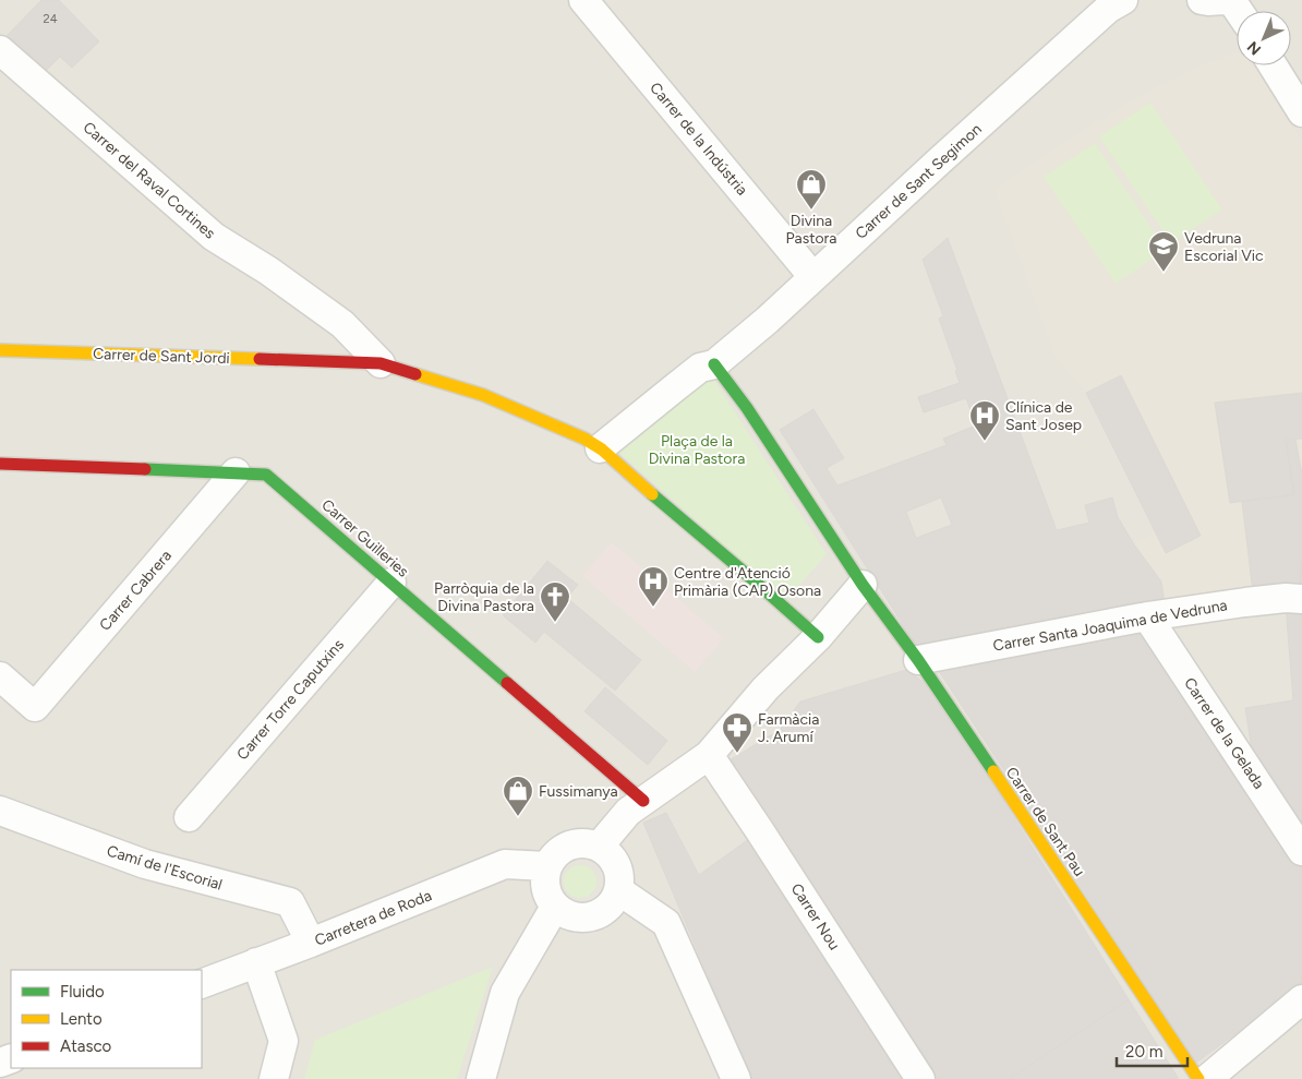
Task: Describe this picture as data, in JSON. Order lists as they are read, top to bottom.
{
  "streets": {
    "street": [
      "Carrer de la Indústria",
      "Carrer del Raval Cortines",
      "Carrer de Sant Segimon",
      "Carrer de Sant Jordi",
      "Carrer Guilleries",
      "Carrer Cabrera",
      "Carrer Santa Joaquima de Vedruna",
      "Carrer Torre Caputxins",
      "Carrer de la Gelada",
      "Carrer de Sant Pau",
      "Camí de l'Escorial",
      "Carrer Nou",
      "Carretera de Roda"
    ]
  },
  "crossings": [
    ["Carrer de la Indústria", "Carrer de Sant Segimon"],
    ["Carrer del Raval Cortines", "Carrer de Sant Jordi"],
    ["Carrer Guilleries", "Carrer Cabrera"],
    ["Carrer Guilleries", "Carrer Torre Caputxins"],
    ["Carrer Santa Joaquima de Vedruna", "Carrer de la Gelada"],
    ["Carrer Santa Joaquima de Vedruna", "Carrer de Sant Pau"],
    ["Camí de l'Escorial", "Carretera de Roda"]
  ],
  "parks": ["Plaça de la Divina Pastora"],
  "places": {
    "shop": ["Divina Pastora", "Fussimanya"],
    "school or university": ["Vedruna Escorial Vic"],
    "hospital": ["Clínica de Sant Josep", "Centre d'Atenció Primària (CAP) Osona"],
    "church": ["Parròquia de la Divina Pastora"],
    "pharmacy": ["Farmàcia J. Arumí"]
  },
  "house_numbers": ["24"],
  "legend": ["Fluido", "Lento", "Atasco"],
  "scale_bar": "20 m",
  "north": "bottom left"
}
